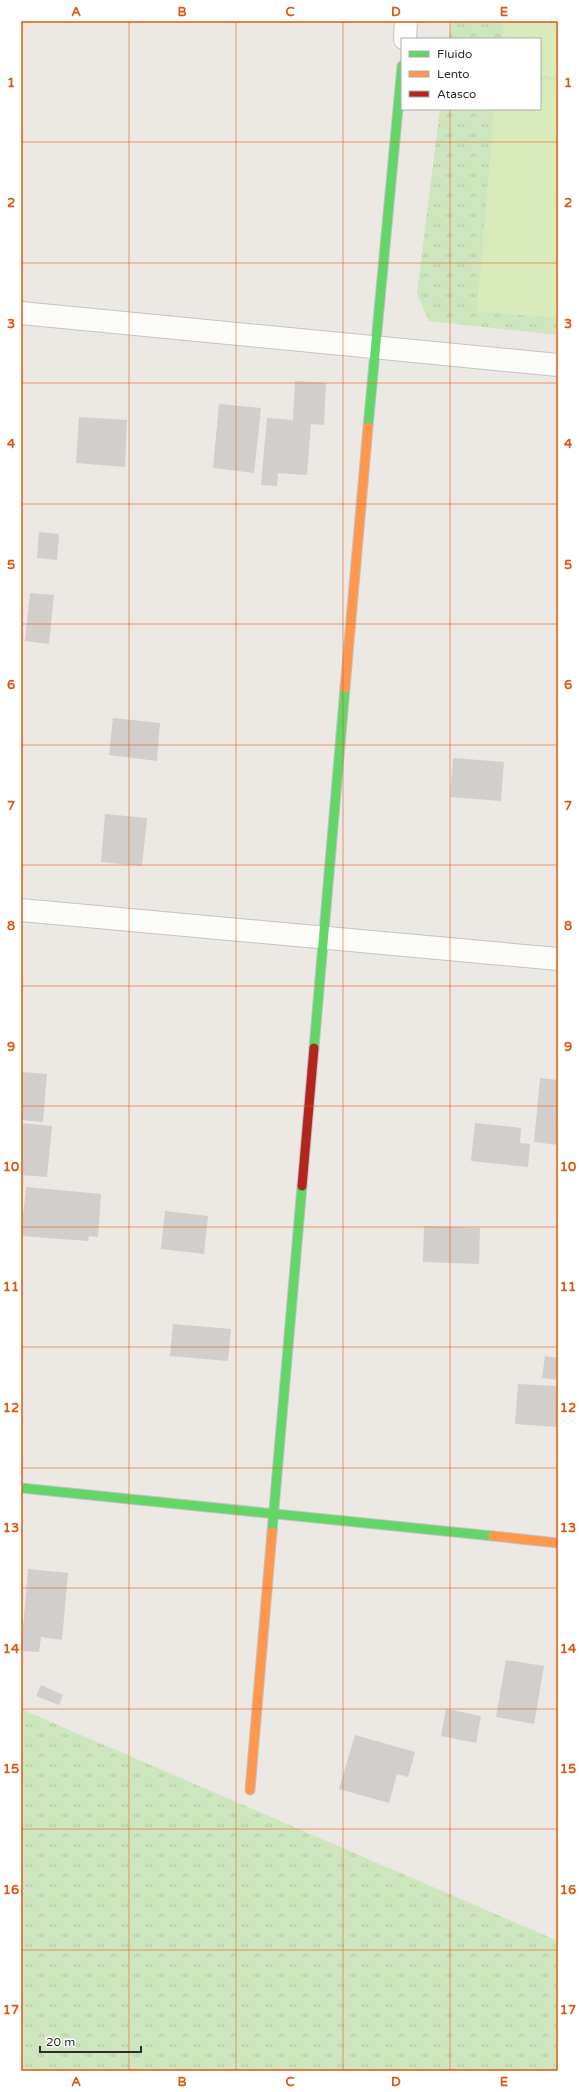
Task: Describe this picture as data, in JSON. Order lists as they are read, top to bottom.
{
  "legend": ["Fluido", "Lento", "Atasco"],
  "scale_bar": "20 m",
  "grid": {
    "columns": [
      "A",
      "B",
      "C",
      "D",
      "E"
    ],
    "rows": [
      "1",
      "2",
      "3",
      "4",
      "5",
      "6",
      "7",
      "8",
      "9",
      "10",
      "11",
      "12",
      "13",
      "14",
      "15",
      "16",
      "17"
    ]
  }
}
